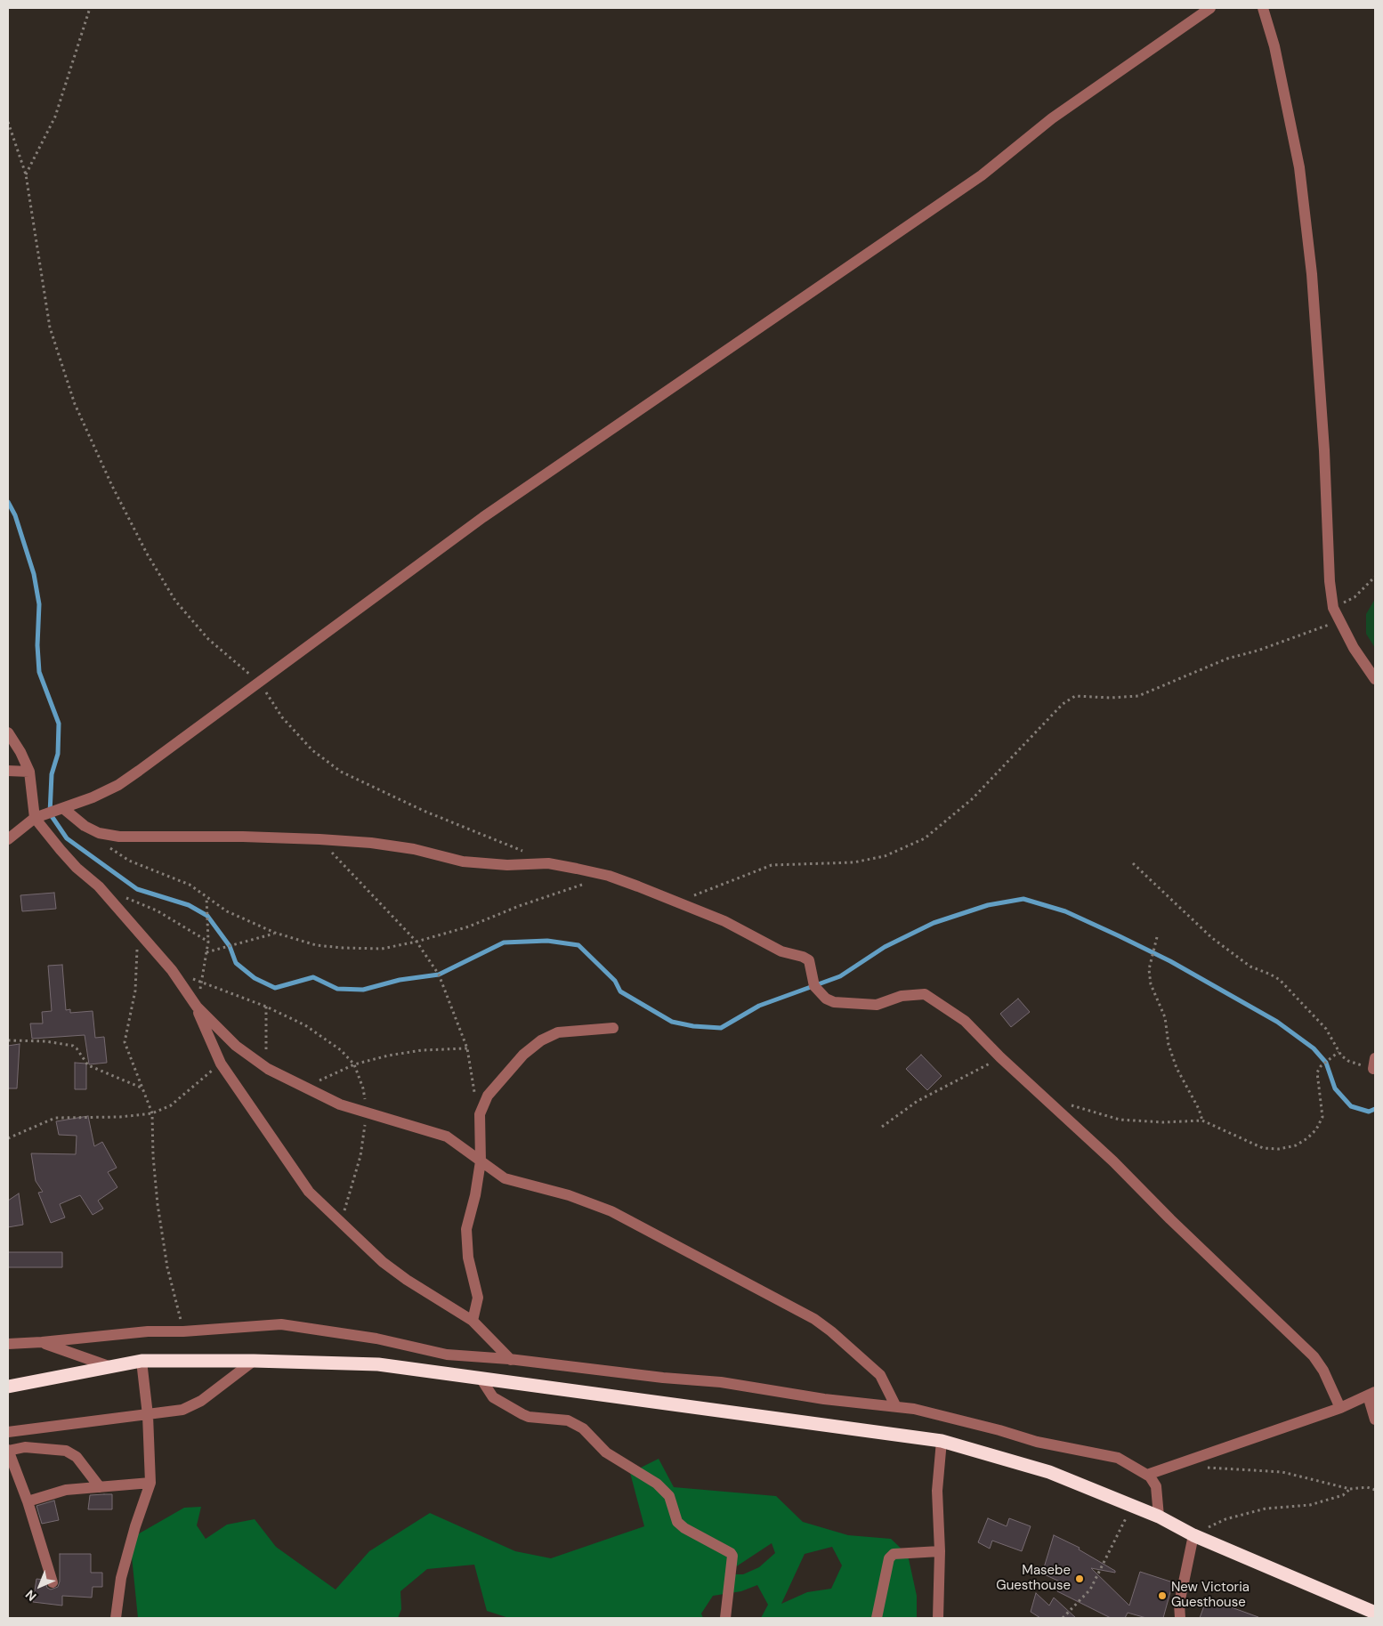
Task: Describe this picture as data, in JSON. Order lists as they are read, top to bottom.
{
  "places": ["Masebe Guesthouse", "New Victoria Guesthouse"],
  "north": "bottom left"
}
